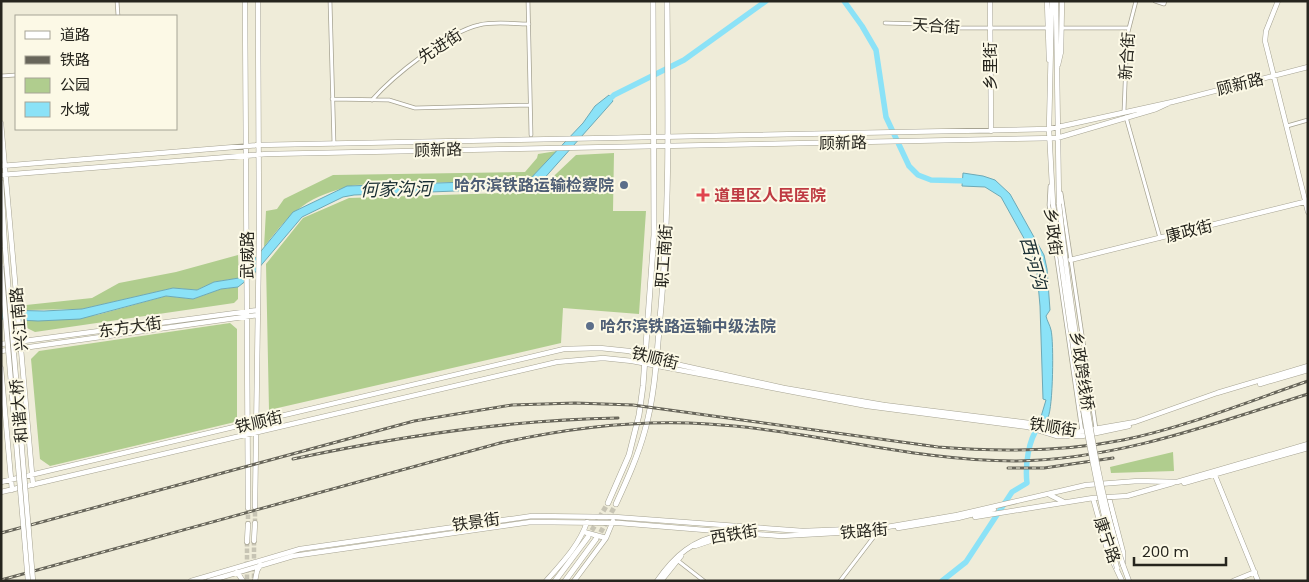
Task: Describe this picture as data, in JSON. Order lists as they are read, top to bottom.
{
  "streets": {
    "main road": [
      "乡里街",
      "顾新路",
      "康政街",
      "乡政街",
      "武威路",
      "职工南街",
      "兴江南路",
      "东方大街",
      "铁顺街",
      "乡政跨线桥",
      "和谐大桥",
      "铁景街",
      "铁路街",
      "西铁街",
      "康宁路"
    ],
    "street": ["天合街", "先进街", "新合街"]
  },
  "crossings": [
    ["天合街", "乡里街"],
    ["天合街", "乡政街"],
    ["新合街", "顾新路"],
    ["乡里街", "顾新路"],
    ["顾新路", "乡政街"],
    ["顾新路", "武威路"],
    ["顾新路", "职工南街"],
    ["顾新路", "兴江南路"],
    ["康政街", "乡政街"],
    ["乡政街", "铁顺街"],
    ["乡政街", "乡政跨线桥"],
    ["武威路", "东方大街"],
    ["武威路", "铁顺街"],
    ["职工南街", "铁顺街"],
    ["兴江南路", "东方大街"],
    ["兴江南路", "铁顺街"],
    ["乡政跨线桥", "康宁路"],
    ["铁景街", "铁路街"],
    ["铁景街", "西铁街"],
    ["铁路街", "西铁街"]
  ],
  "water": ["何家沟河", "西河沟"],
  "places": {
    "other": ["哈尔滨铁路运输检察院", "哈尔滨铁路运输中级法院"],
    "health": ["道里区人民医院"]
  },
  "legend": [
    "道路",
    "铁路",
    "公园",
    "水域"
  ],
  "scale_bar": "200 m"
}
